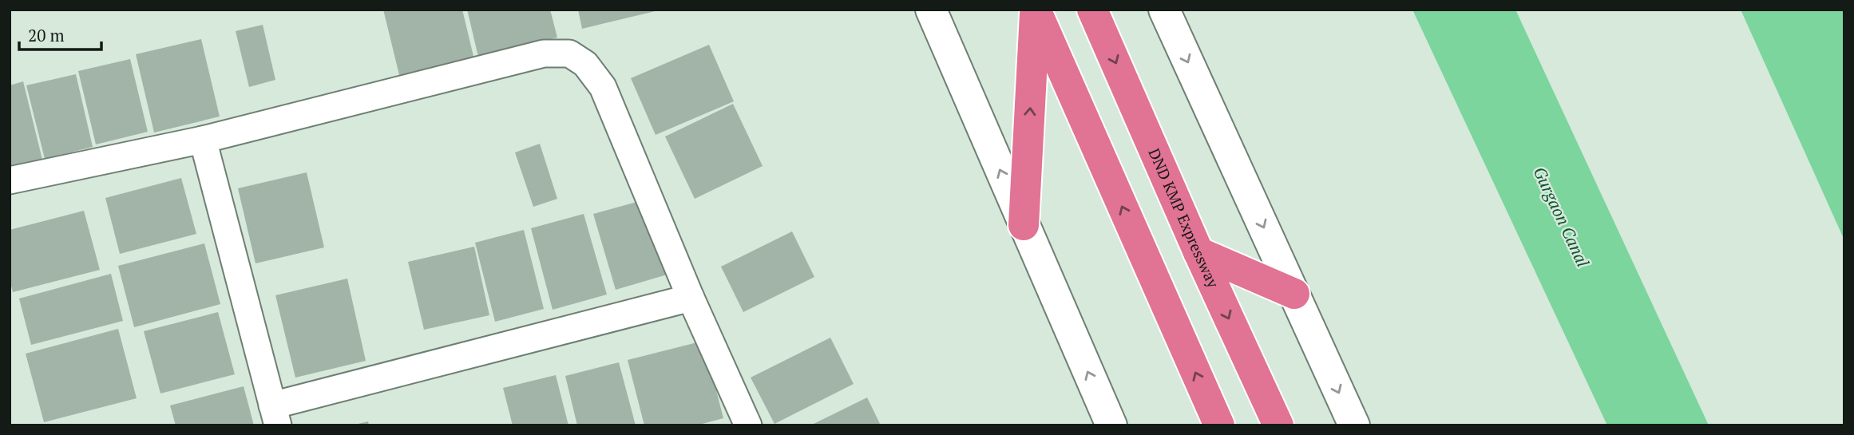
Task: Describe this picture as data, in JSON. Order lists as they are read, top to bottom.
{
  "streets": {
    "highway": ["DND KMP Expressway"]
  },
  "water": ["Gurgaon Canal"],
  "scale_bar": "20 m"
}
